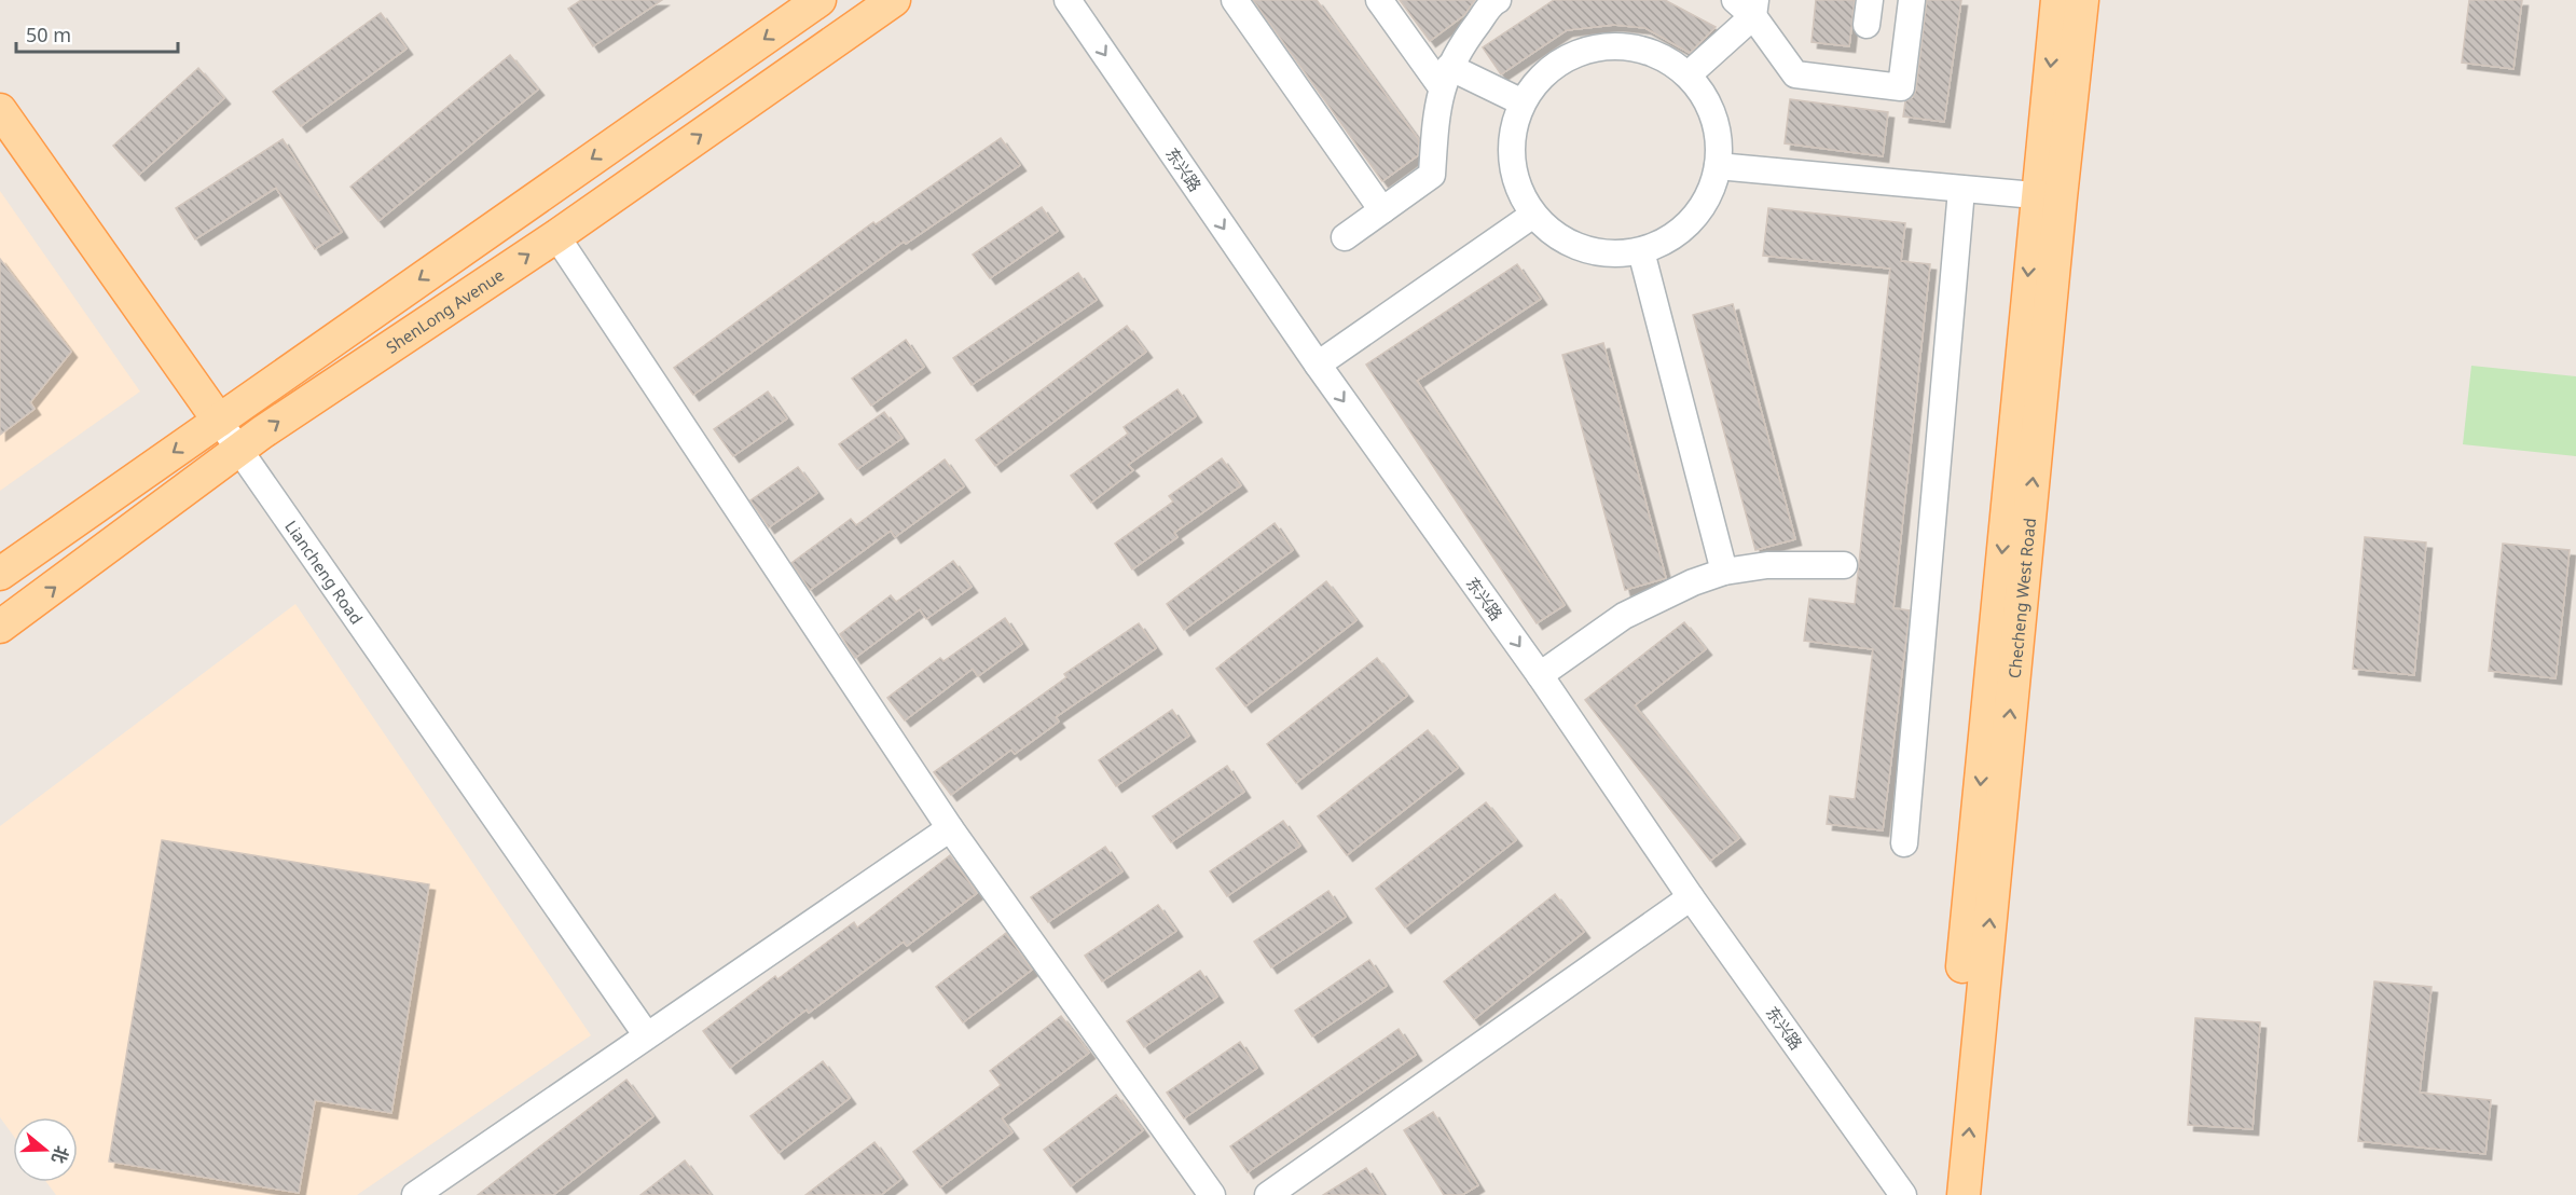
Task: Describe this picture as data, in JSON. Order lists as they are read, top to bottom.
{
  "streets": {
    "main road": ["ShenLong Avenue", "Liancheng Road", "Checheng West Road"],
    "street": ["东兴路"]
  },
  "crossings": [
    ["ShenLong Avenue", "Liancheng Road"]
  ],
  "scale_bar": "50 m",
  "north": "right"
}
